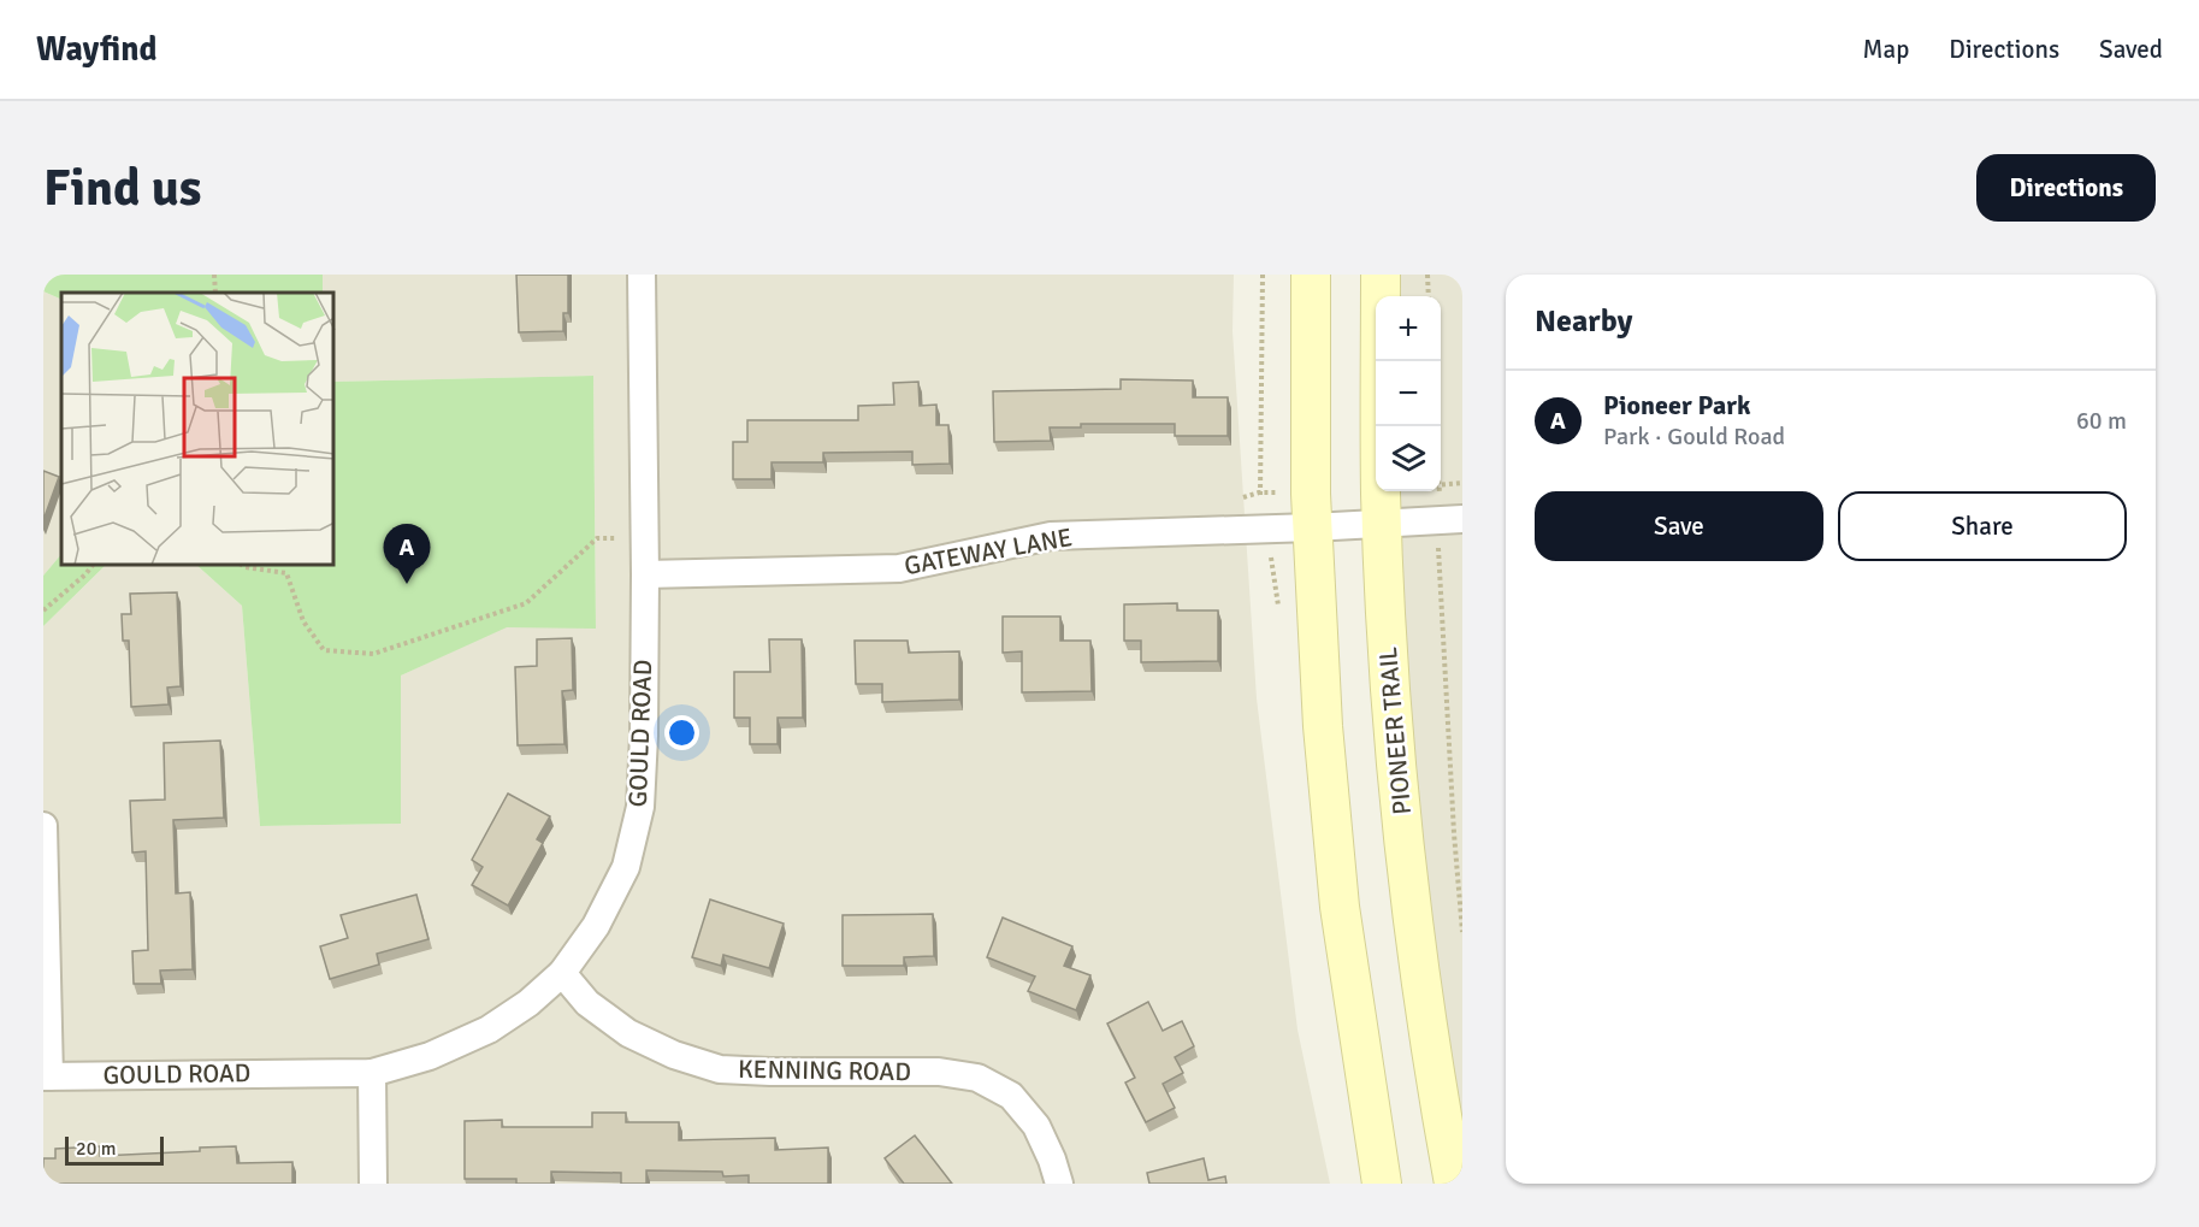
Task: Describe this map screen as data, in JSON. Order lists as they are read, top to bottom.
{
  "streets": {
    "main road": ["PIONEER TRAIL"],
    "street": ["GATEWAY LANE", "GOULD ROAD", "KENNING ROAD"]
  },
  "crossings": [
    ["GATEWAY LANE", "PIONEER TRAIL"],
    ["GATEWAY LANE", "GOULD ROAD"],
    ["GOULD ROAD", "KENNING ROAD"]
  ],
  "scale_bar": "20 m",
  "page": {
    "header": "Wayfind",
    "nav": ["Map", "Directions", "Saved"],
    "buttons": [
      "Directions",
      ["Save", "Share"]
    ],
    "title": "Find us",
    "heading": "Nearby",
    "map_buttons": ["+", "−"],
    "list": [
      {
        "mark": "A",
        "name": "Pioneer Park",
        "note": "Park · Gould Road",
        "value": "60 m"
      }
    ],
    "pins": "A",
    "scale": "20 m"
  }
}
